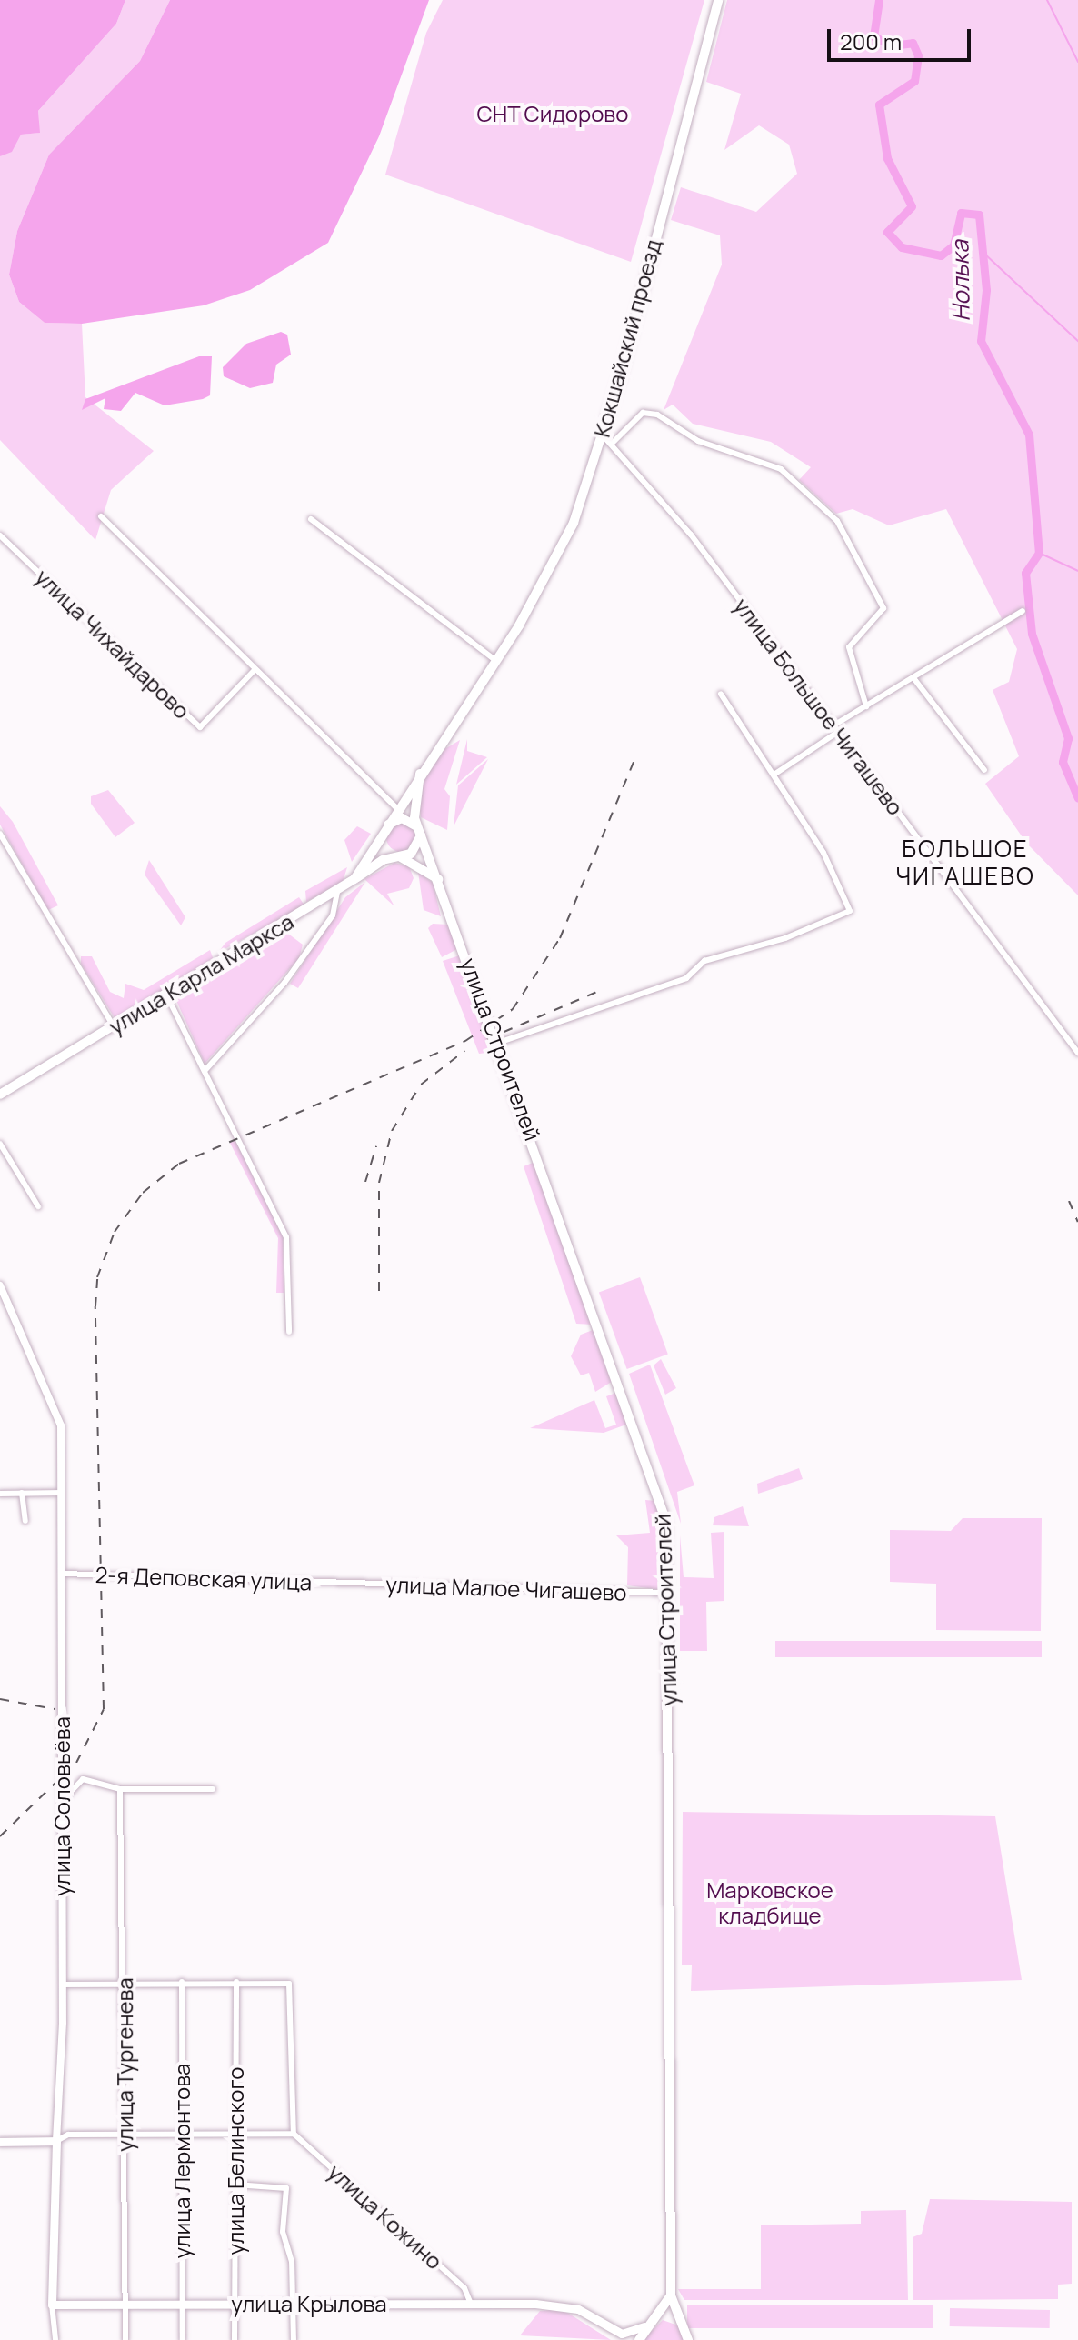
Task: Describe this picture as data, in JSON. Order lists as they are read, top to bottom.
{
  "streets": {
    "main road": [
      "Кокшайский проезд",
      "улица Карла Маркса",
      "улица Строителей",
      "улица Соловьёва",
      "улица Крылова"
    ],
    "street": [
      "улица Чихайдарово",
      "улица Большое Чигашево",
      "2-я Деповская улица",
      "улица Малое Чигашево",
      "улица Тургенева",
      "улица Лермонтова",
      "улица Белинского",
      "улица Кожино"
    ]
  },
  "crossings": [
    ["Кокшайский проезд", "улица Большое Чигашево"],
    ["Кокшайский проезд", "улица Карла Маркса"],
    ["Кокшайский проезд", "улица Строителей"],
    ["улица Чихайдарово", "улица Строителей"],
    ["улица Карла Маркса", "улица Строителей"],
    ["улица Строителей", "улица Малое Чигашево"],
    ["улица Строителей", "улица Крылова"],
    ["2-я Деповская улица", "улица Малое Чигашево"],
    ["2-я Деповская улица", "улица Соловьёва"],
    ["улица Соловьёва", "улица Крылова"],
    ["улица Тургенева", "улица Крылова"],
    ["улица Лермонтова", "улица Крылова"],
    ["улица Белинского", "улица Крылова"],
    ["улица Кожино", "улица Крылова"]
  ],
  "districts": ["БОЛЬШОЕ ЧИГАШЕВО"],
  "water": ["Нолька"],
  "parks": ["СНТ Сидорово", "Марковское кладбище"],
  "scale_bar": "200 m"
}
